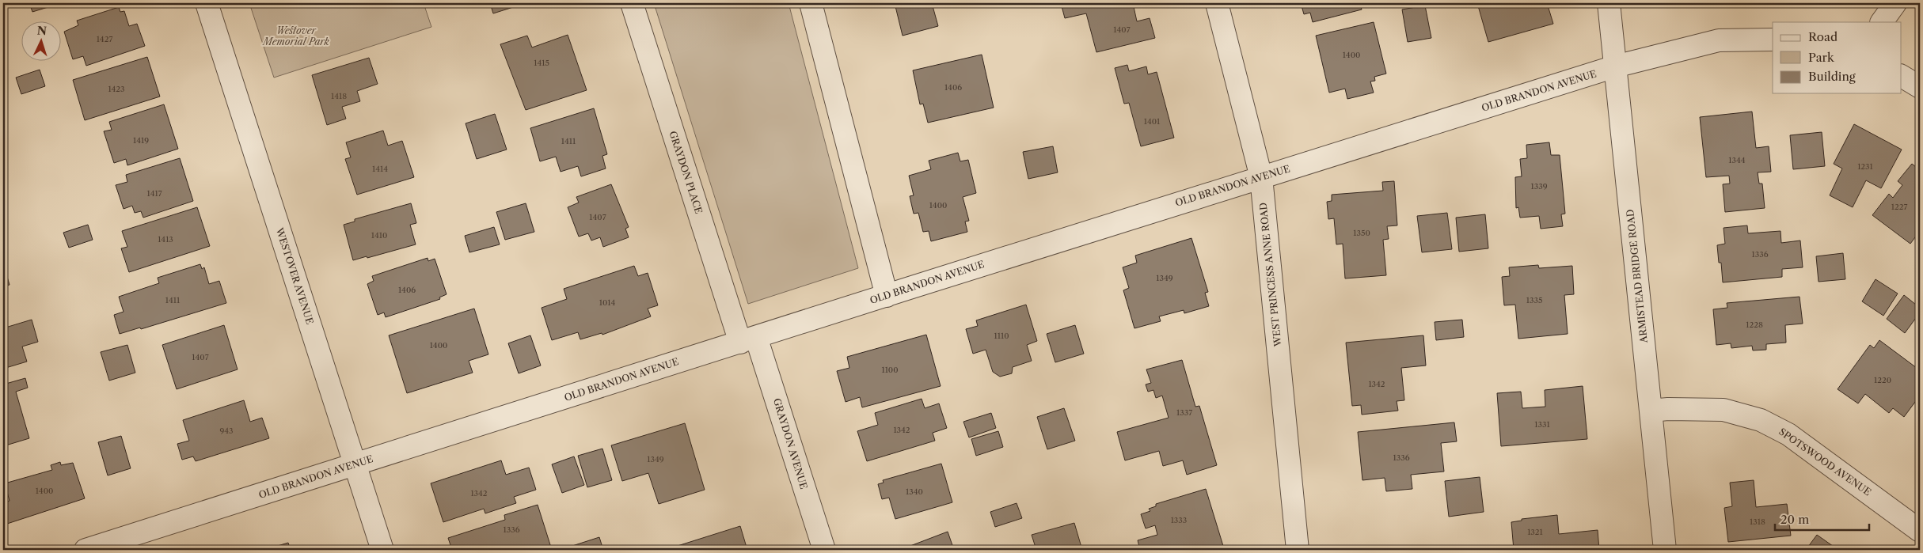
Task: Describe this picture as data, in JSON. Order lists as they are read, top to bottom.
{
  "streets": {
    "street": [
      "OLD BRANDON AVENUE",
      "GRAYDON PLACE",
      "WEST PRINCESS ANNE ROAD",
      "WESTOVER AVENUE",
      "ARMISTEAD BRIDGE ROAD",
      "GRAYDON AVENUE",
      "SPOTSWOOD AVENUE"
    ]
  },
  "crossings": [
    ["OLD BRANDON AVENUE", "GRAYDON PLACE"],
    ["OLD BRANDON AVENUE", "WEST PRINCESS ANNE ROAD"],
    ["OLD BRANDON AVENUE", "WESTOVER AVENUE"],
    ["OLD BRANDON AVENUE", "ARMISTEAD BRIDGE ROAD"],
    ["OLD BRANDON AVENUE", "GRAYDON AVENUE"],
    ["GRAYDON PLACE", "GRAYDON AVENUE"],
    ["ARMISTEAD BRIDGE ROAD", "SPOTSWOOD AVENUE"]
  ],
  "parks": ["Westover Memorial Park"],
  "house_numbers": [
    "1407",
    "1427",
    "1400",
    "1415",
    "1406",
    "1423",
    "1418",
    "1401",
    "1419",
    "1411",
    "1344",
    "1231",
    "1414",
    "1339",
    "1417",
    "1400",
    "1227",
    "1407",
    "1350",
    "1410",
    "1413",
    "1336",
    "1349",
    "1406",
    "1411",
    "1335",
    "1014",
    "1228",
    "1110",
    "1400",
    "1407",
    "1100",
    "1220",
    "1342",
    "1337",
    "1331",
    "1342",
    "943",
    "1336",
    "1349",
    "1400",
    "1340",
    "1342",
    "1333",
    "1318",
    "1336",
    "1321"
  ],
  "legend": ["Road", "Park", "Building"],
  "scale_bar": "20 m",
  "north": "top"
}
